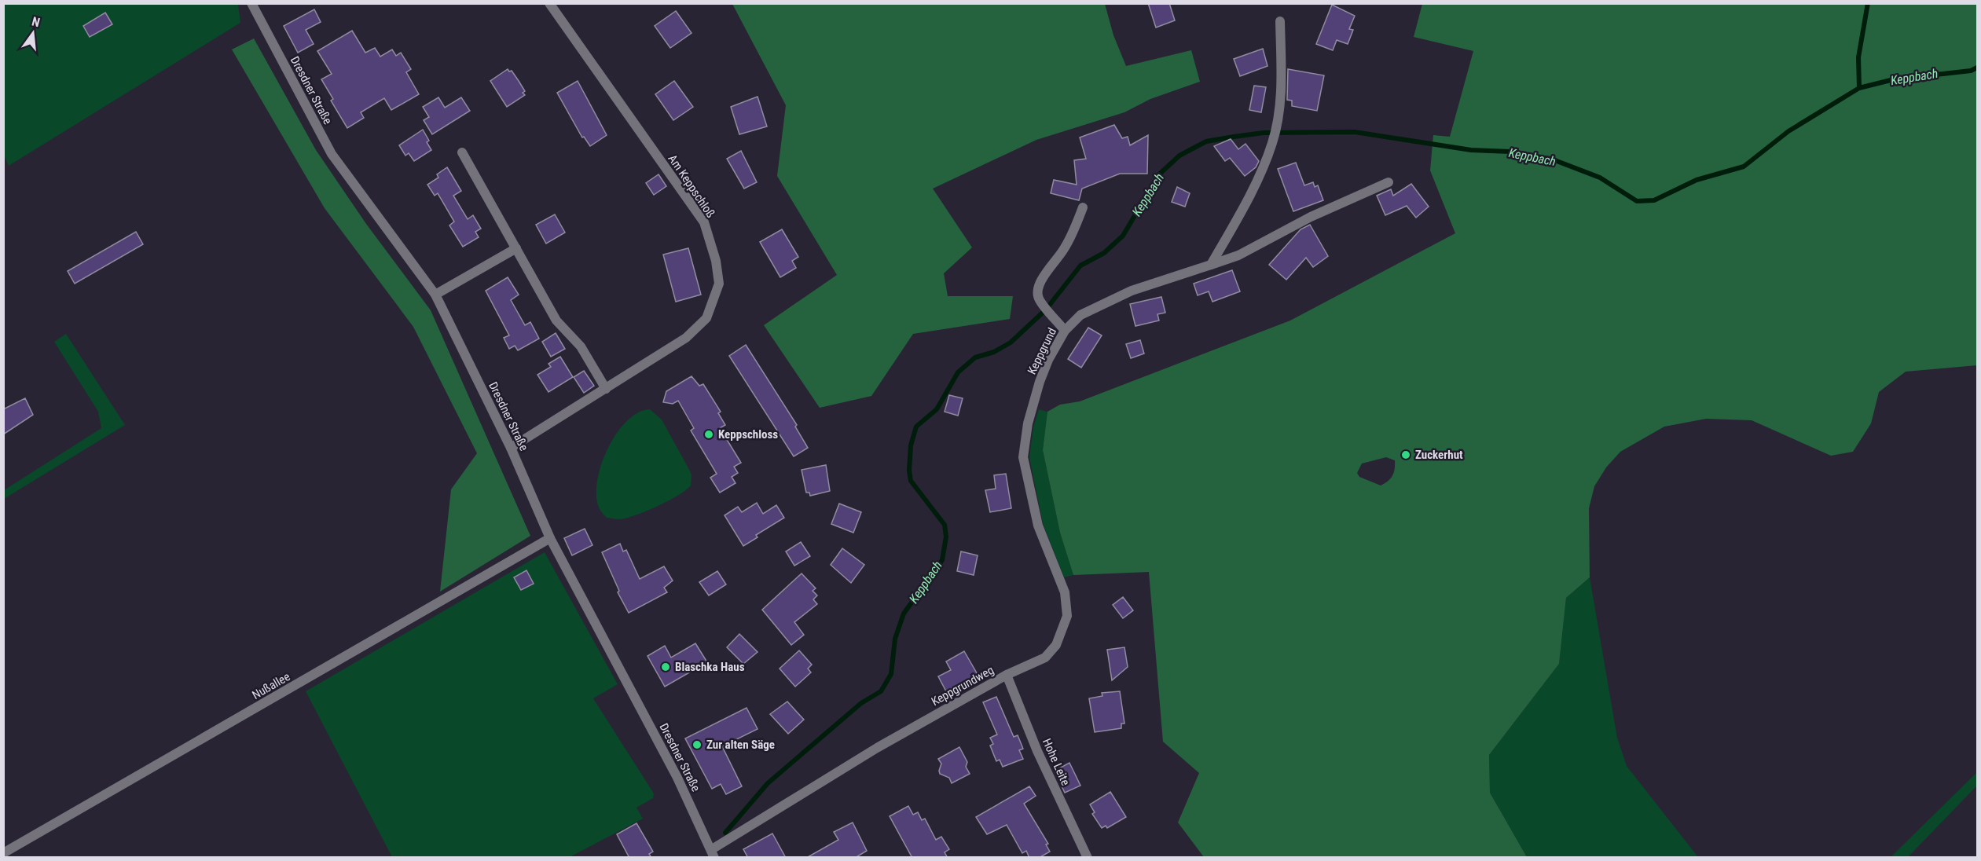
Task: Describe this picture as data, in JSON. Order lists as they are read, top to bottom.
{
  "streets": {
    "street": [
      "Dresdner Straße",
      "Am Keppschloß",
      "Keppgrund",
      "Nußallee",
      "Keppgrundweg",
      "Hohe Leite"
    ]
  },
  "crossings": [
    ["Dresdner Straße", "Am Keppschloß"],
    ["Dresdner Straße", "Nußallee"],
    ["Dresdner Straße", "Keppgrundweg"],
    ["Keppgrund", "Keppgrundweg"],
    ["Keppgrundweg", "Hohe Leite"]
  ],
  "water": ["Keppbach"],
  "places": [
    "Keppschloss",
    "Zuckerhut",
    "Blaschka Haus",
    "Zur alten Säge"
  ],
  "north": "top"
}
